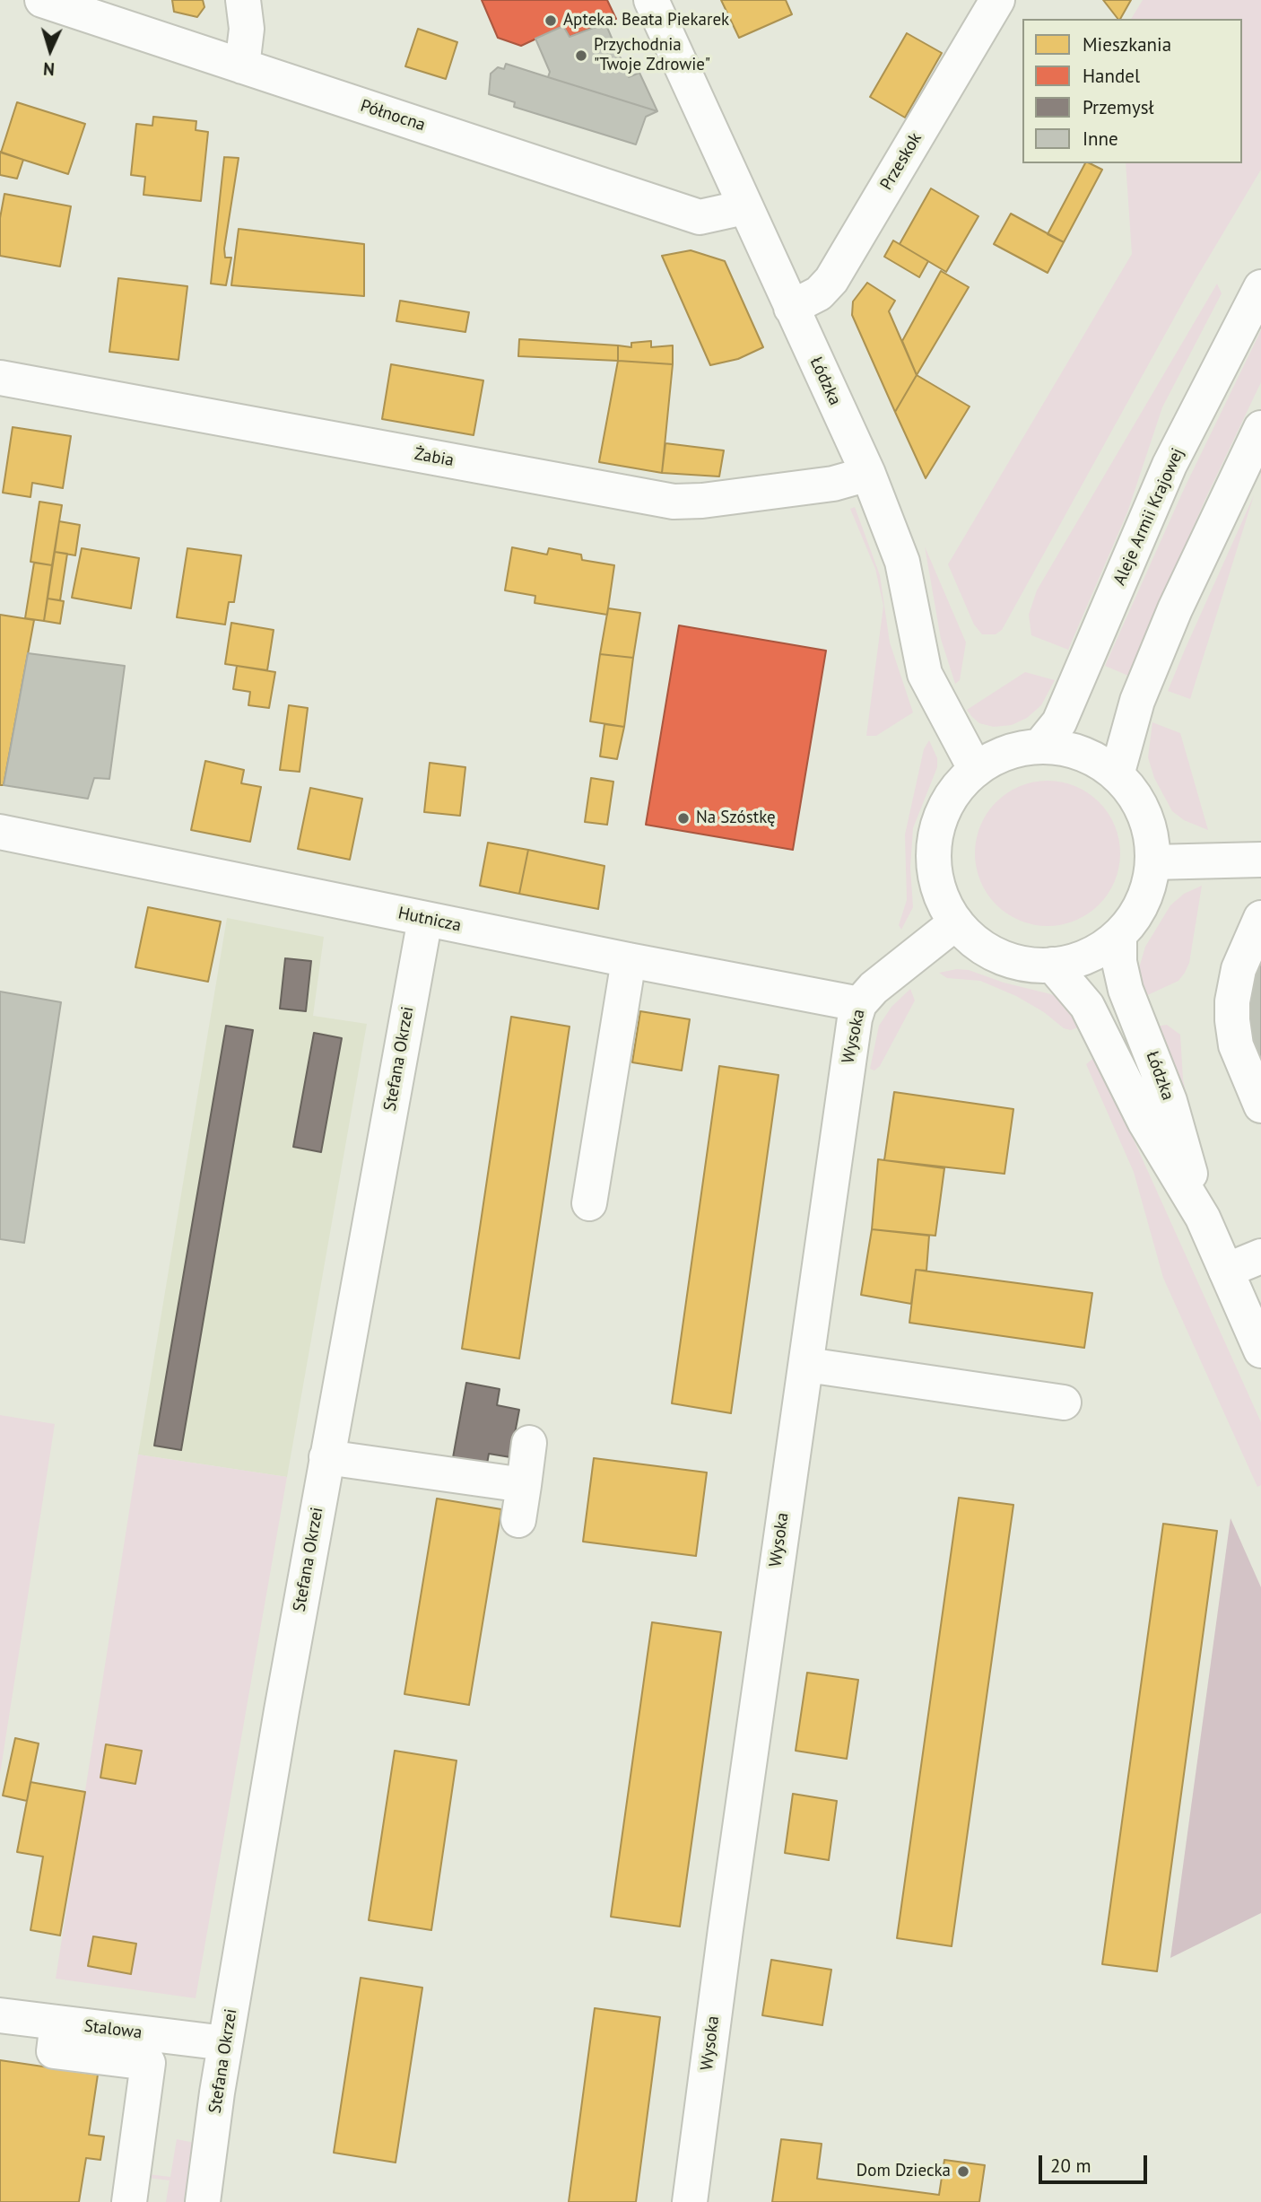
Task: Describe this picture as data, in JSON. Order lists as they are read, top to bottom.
{
  "streets": {
    "street": [
      "Północna",
      "Przeskok",
      "Łódzka",
      "Żabia",
      "Aleje Armii Krajowej",
      "Hutnicza",
      "Wysoka",
      "Stefana Okrzei",
      "Stalowa"
    ]
  },
  "crossings": [
    ["Północna", "Łódzka"],
    ["Przeskok", "Łódzka"],
    ["Łódzka", "Żabia"],
    ["Łódzka", "Aleje Armii Krajowej"],
    ["Łódzka", "Wysoka"],
    ["Aleje Armii Krajowej", "Wysoka"],
    ["Hutnicza", "Wysoka"],
    ["Hutnicza", "Stefana Okrzei"],
    ["Stefana Okrzei", "Stalowa"]
  ],
  "places": [
    "Apteka. Beata Piekarek",
    "Przychodnia \"Twoje Zdrowie\"",
    "Na Szóstkę",
    "Dom Dziecka"
  ],
  "legend": [
    "Mieszkania",
    "Handel",
    "Przemysł",
    "Inne"
  ],
  "scale_bar": "20 m",
  "north": "bottom"
}
